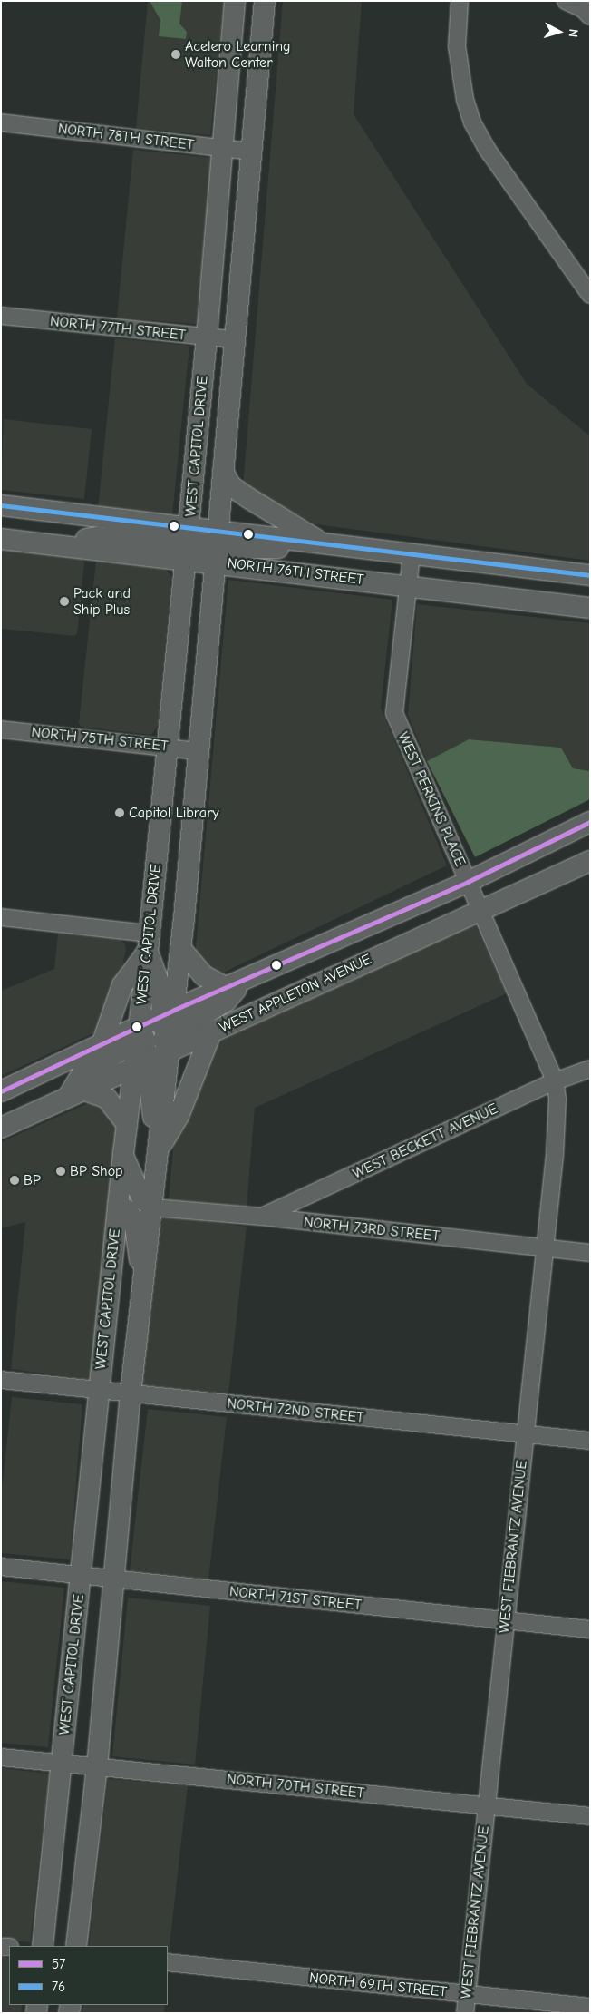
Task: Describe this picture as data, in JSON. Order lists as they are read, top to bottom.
{
  "streets": {
    "main road": ["WEST CAPITOL DRIVE", "NORTH 76TH STREET", "WEST APPLETON AVENUE"],
    "street": [
      "NORTH 78TH STREET",
      "NORTH 77TH STREET",
      "NORTH 75TH STREET",
      "WEST PERKINS PLACE",
      "WEST BECKETT AVENUE",
      "NORTH 73RD STREET",
      "NORTH 72ND STREET",
      "WEST FIEBRANTZ AVENUE",
      "NORTH 71ST STREET",
      "NORTH 70TH STREET",
      "NORTH 69TH STREET"
    ]
  },
  "crossings": [
    ["NORTH 78TH STREET", "WEST CAPITOL DRIVE"],
    ["NORTH 77TH STREET", "WEST CAPITOL DRIVE"],
    ["WEST CAPITOL DRIVE", "NORTH 76TH STREET"],
    ["WEST CAPITOL DRIVE", "NORTH 75TH STREET"],
    ["WEST CAPITOL DRIVE", "WEST APPLETON AVENUE"],
    ["WEST CAPITOL DRIVE", "NORTH 73RD STREET"],
    ["WEST CAPITOL DRIVE", "NORTH 72ND STREET"],
    ["WEST CAPITOL DRIVE", "NORTH 71ST STREET"],
    ["WEST CAPITOL DRIVE", "NORTH 70TH STREET"],
    ["NORTH 76TH STREET", "WEST PERKINS PLACE"],
    ["WEST PERKINS PLACE", "WEST APPLETON AVENUE"],
    ["WEST PERKINS PLACE", "WEST BECKETT AVENUE"],
    ["WEST PERKINS PLACE", "WEST FIEBRANTZ AVENUE"],
    ["WEST BECKETT AVENUE", "NORTH 73RD STREET"],
    ["WEST BECKETT AVENUE", "WEST FIEBRANTZ AVENUE"],
    ["NORTH 73RD STREET", "WEST FIEBRANTZ AVENUE"],
    ["NORTH 72ND STREET", "WEST FIEBRANTZ AVENUE"],
    ["WEST FIEBRANTZ AVENUE", "NORTH 71ST STREET"],
    ["WEST FIEBRANTZ AVENUE", "NORTH 70TH STREET"],
    ["WEST FIEBRANTZ AVENUE", "NORTH 69TH STREET"]
  ],
  "places": [
    "Acelero Learning Walton Center",
    "Pack and Ship Plus",
    "Capitol Library",
    "BP Shop",
    "BP"
  ],
  "lines": ["transit line 76", "transit line 57"],
  "legend": ["57", "76"],
  "north": "right"
}
